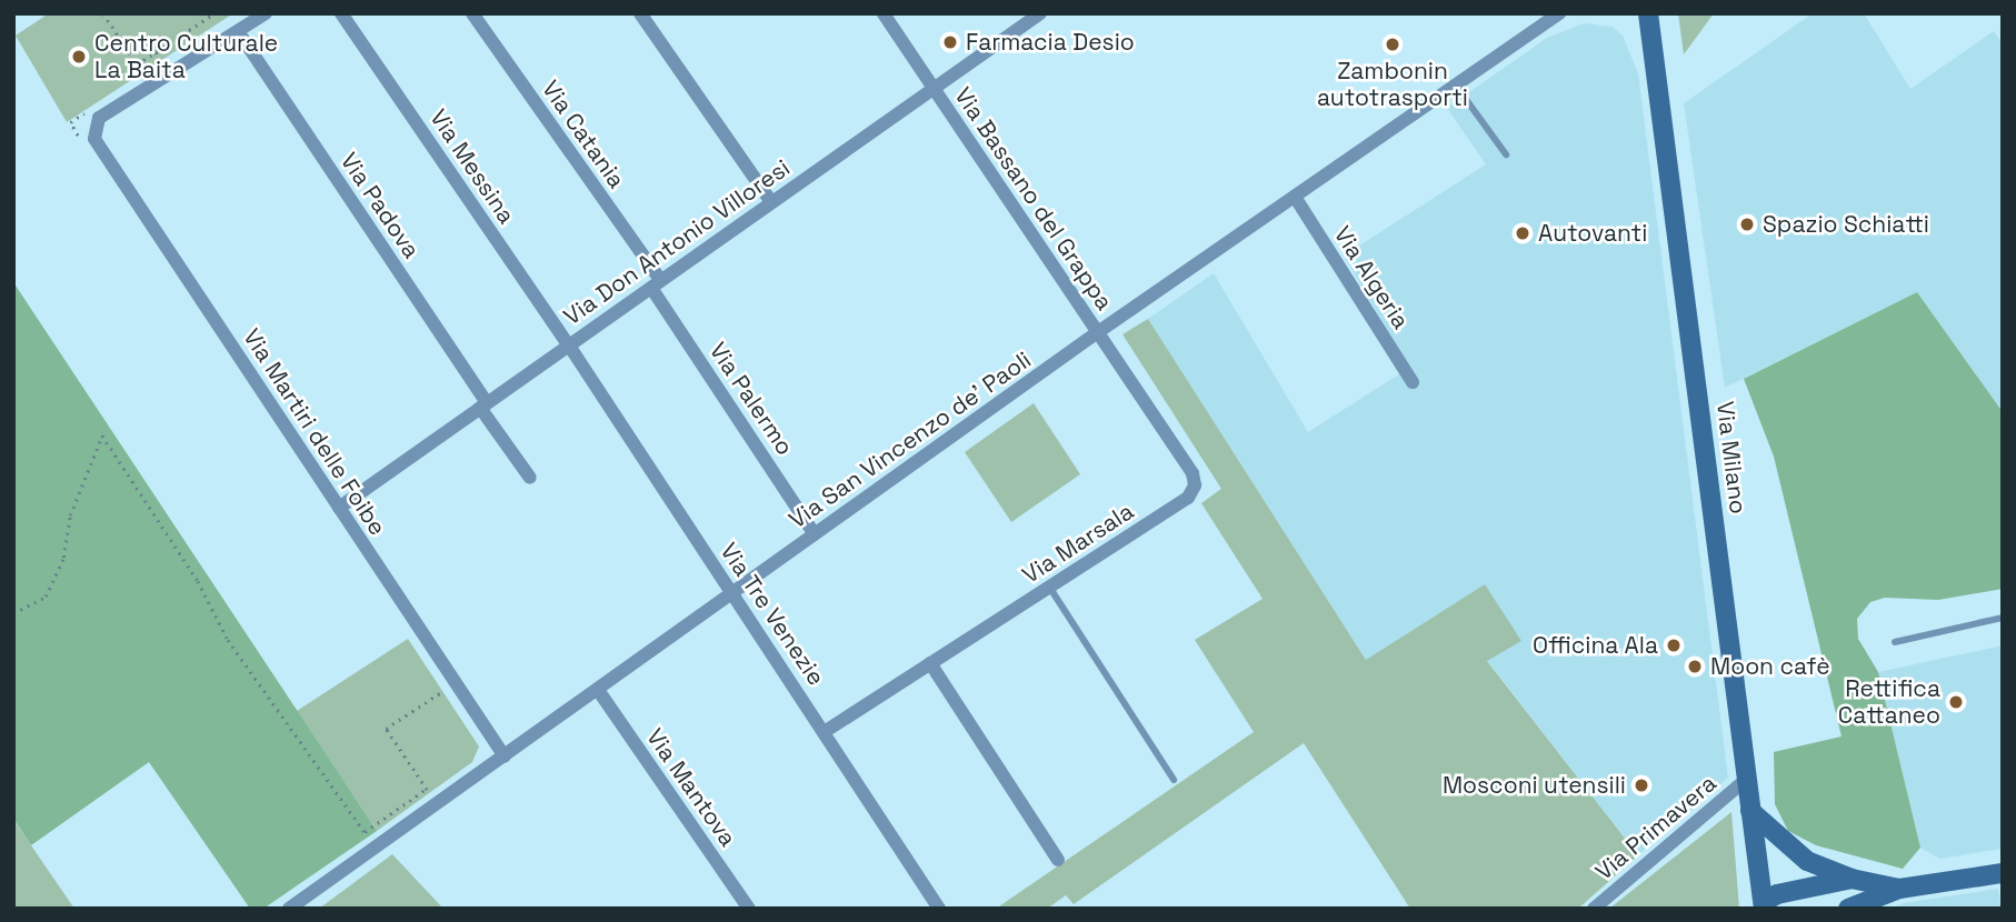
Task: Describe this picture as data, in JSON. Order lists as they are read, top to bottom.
{
  "streets": {
    "main road": ["Via Milano"],
    "street": [
      "Via Catania",
      "Via Messina",
      "Via Bassano del Grappa",
      "Via Padova",
      "Via Don Antonio Villoresi",
      "Via Algeria",
      "Via Palermo",
      "Via Martiri delle Foibe",
      "Via San Vincenzo de' Paoli",
      "Via Marsala",
      "Via Tre Venezie",
      "Via Mantova",
      "Via Primavera"
    ]
  },
  "crossings": [
    ["Via Catania", "Via Don Antonio Villoresi"],
    ["Via Catania", "Via Palermo"],
    ["Via Messina", "Via Don Antonio Villoresi"],
    ["Via Messina", "Via Tre Venezie"],
    ["Via Bassano del Grappa", "Via Don Antonio Villoresi"],
    ["Via Bassano del Grappa", "Via San Vincenzo de' Paoli"],
    ["Via Bassano del Grappa", "Via Marsala"],
    ["Via Padova", "Via Don Antonio Villoresi"],
    ["Via Padova", "Via Martiri delle Foibe"],
    ["Via Don Antonio Villoresi", "Via Palermo"],
    ["Via Don Antonio Villoresi", "Via Martiri delle Foibe"],
    ["Via Don Antonio Villoresi", "Via Tre Venezie"],
    ["Via Algeria", "Via San Vincenzo de' Paoli"],
    ["Via Palermo", "Via San Vincenzo de' Paoli"],
    ["Via Martiri delle Foibe", "Via San Vincenzo de' Paoli"],
    ["Via San Vincenzo de' Paoli", "Via Marsala"],
    ["Via San Vincenzo de' Paoli", "Via Tre Venezie"],
    ["Via San Vincenzo de' Paoli", "Via Mantova"],
    ["Via Milano", "Via Primavera"],
    ["Via Marsala", "Via Tre Venezie"]
  ],
  "places": [
    "Farmacia Desio",
    "Zambonin autotrasporti",
    "Centro Culturale La Baita",
    "Spazio Schiatti",
    "Autovanti",
    "Officina Ala",
    "Moon cafè",
    "Rettifica Cattaneo",
    "Mosconi utensili"
  ]
}
